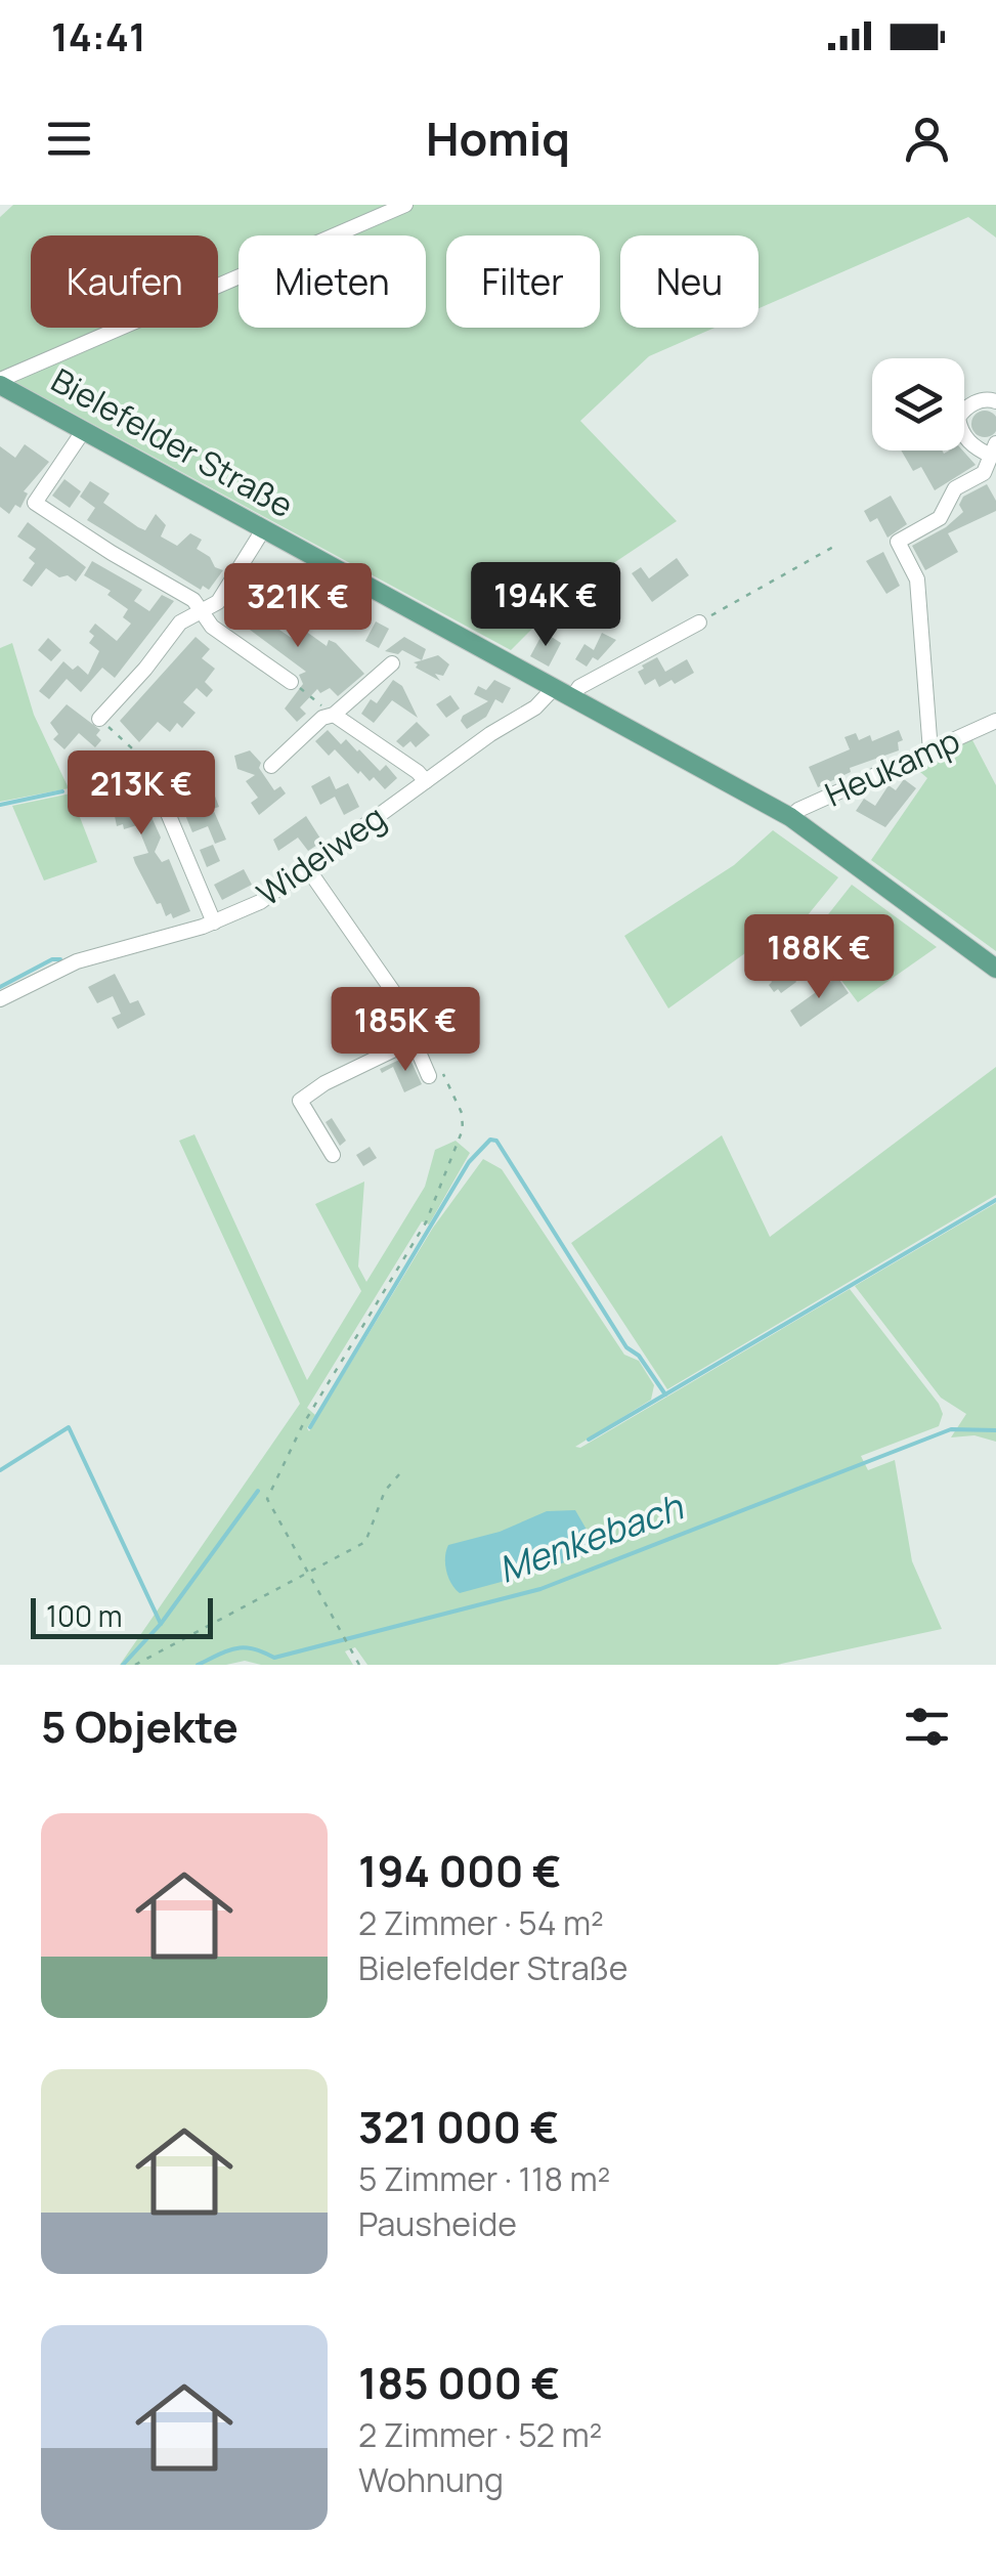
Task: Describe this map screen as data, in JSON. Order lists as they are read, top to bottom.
{
  "streets": {
    "main road": ["Bielefelder Straße"],
    "street": ["Heukamp", "Wideiweg"]
  },
  "crossings": [
    ["Bielefelder Straße", "Heukamp"],
    ["Bielefelder Straße", "Wideiweg"]
  ],
  "water": ["Menkebach"],
  "scale_bar": "100 m",
  "page": {
    "status": "14:41",
    "header": "Homiq",
    "chip": [
      "Kaufen",
      "Mieten",
      "Filter",
      "Neu"
    ],
    "price": [
      "194K €",
      "321K €",
      "213K €",
      "188K €",
      "185K €"
    ],
    "scale": "100 m",
    "heading": "5 Objekte",
    "list": [
      {
        "name": "194 000 €",
        "note": "2 Zimmer · 54 m² · Bielefelder Straße"
      },
      {
        "name": "321 000 €",
        "note": "5 Zimmer · 118 m² · Pausheide"
      },
      {
        "name": "185 000 €",
        "note": "2 Zimmer · 52 m² · Wohnung"
      }
    ]
  }
}
